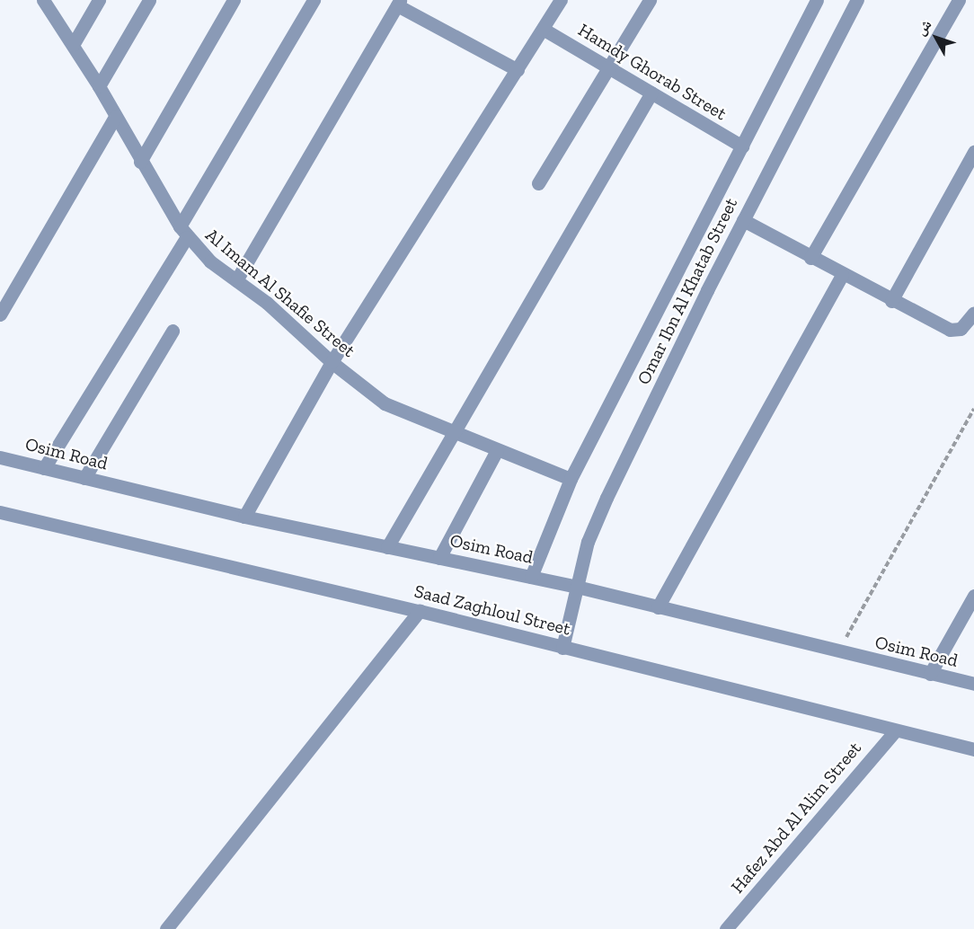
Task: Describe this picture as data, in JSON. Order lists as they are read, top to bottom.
{
  "streets": {
    "street": [
      "Hamdy Ghorab Street",
      "Omar Ibn Al Khatab Street",
      "Al Imam Al Shafie Street",
      "Osim Road",
      "Saad Zaghloul Street",
      "Hafez Abd Al Alim Street"
    ]
  },
  "crossings": [
    ["Hamdy Ghorab Street", "Omar Ibn Al Khatab Street"],
    ["Omar Ibn Al Khatab Street", "Al Imam Al Shafie Street"],
    ["Omar Ibn Al Khatab Street", "Osim Road"],
    ["Omar Ibn Al Khatab Street", "Saad Zaghloul Street"],
    ["Saad Zaghloul Street", "Hafez Abd Al Alim Street"]
  ],
  "north": "top left"
}
